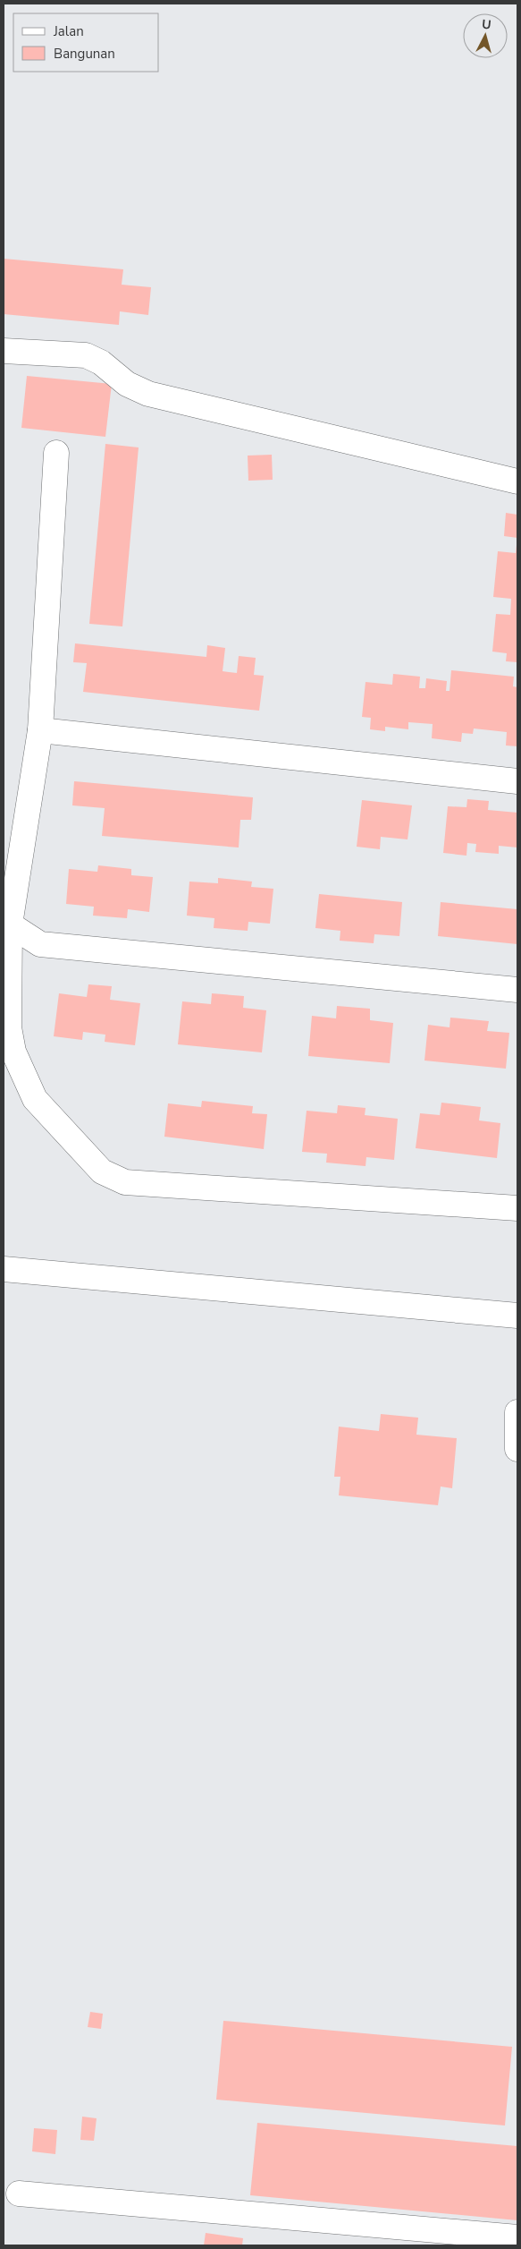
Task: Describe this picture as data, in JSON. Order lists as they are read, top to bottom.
{
  "legend": ["Jalan", "Bangunan"],
  "north": "top"
}
